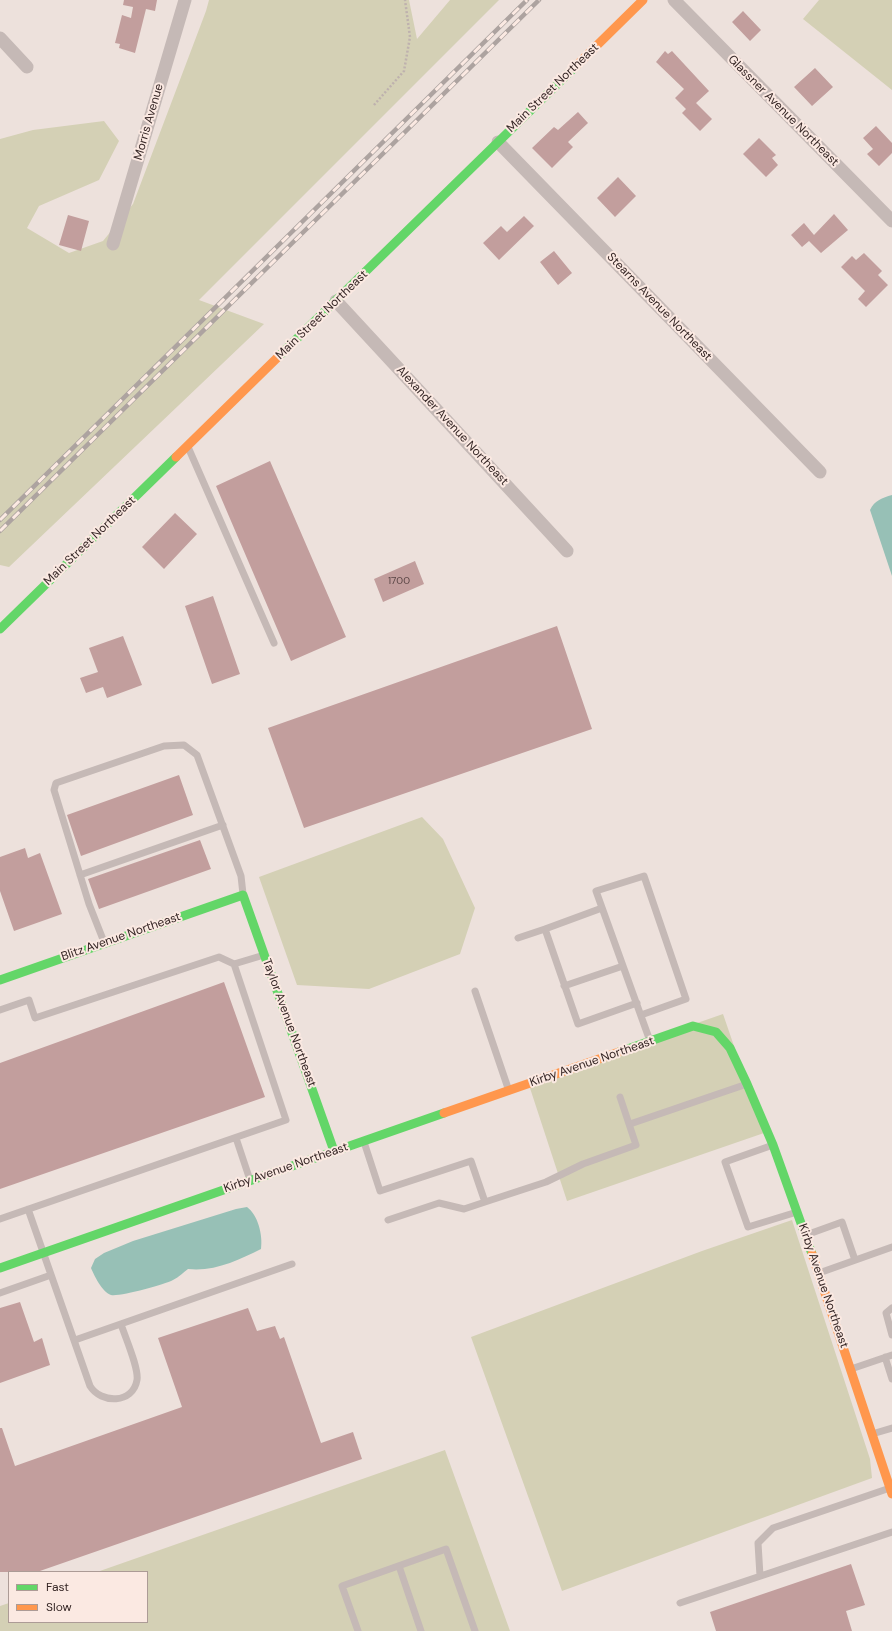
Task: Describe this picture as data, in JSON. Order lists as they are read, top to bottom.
{
  "streets": {
    "street": [
      "Main Street Northeast",
      "Glassner Avenue Northeast",
      "Morris Avenue",
      "Stearns Avenue Northeast",
      "Alexander Avenue Northeast",
      "Blitz Avenue Northeast",
      "Taylor Avenue Northeast",
      "Kirby Avenue Northeast"
    ]
  },
  "crossings": [
    ["Main Street Northeast", "Stearns Avenue Northeast"],
    ["Main Street Northeast", "Alexander Avenue Northeast"],
    ["Blitz Avenue Northeast", "Taylor Avenue Northeast"],
    ["Taylor Avenue Northeast", "Kirby Avenue Northeast"]
  ],
  "house_numbers": ["1700"],
  "legend": ["Fast", "Slow"]
}
